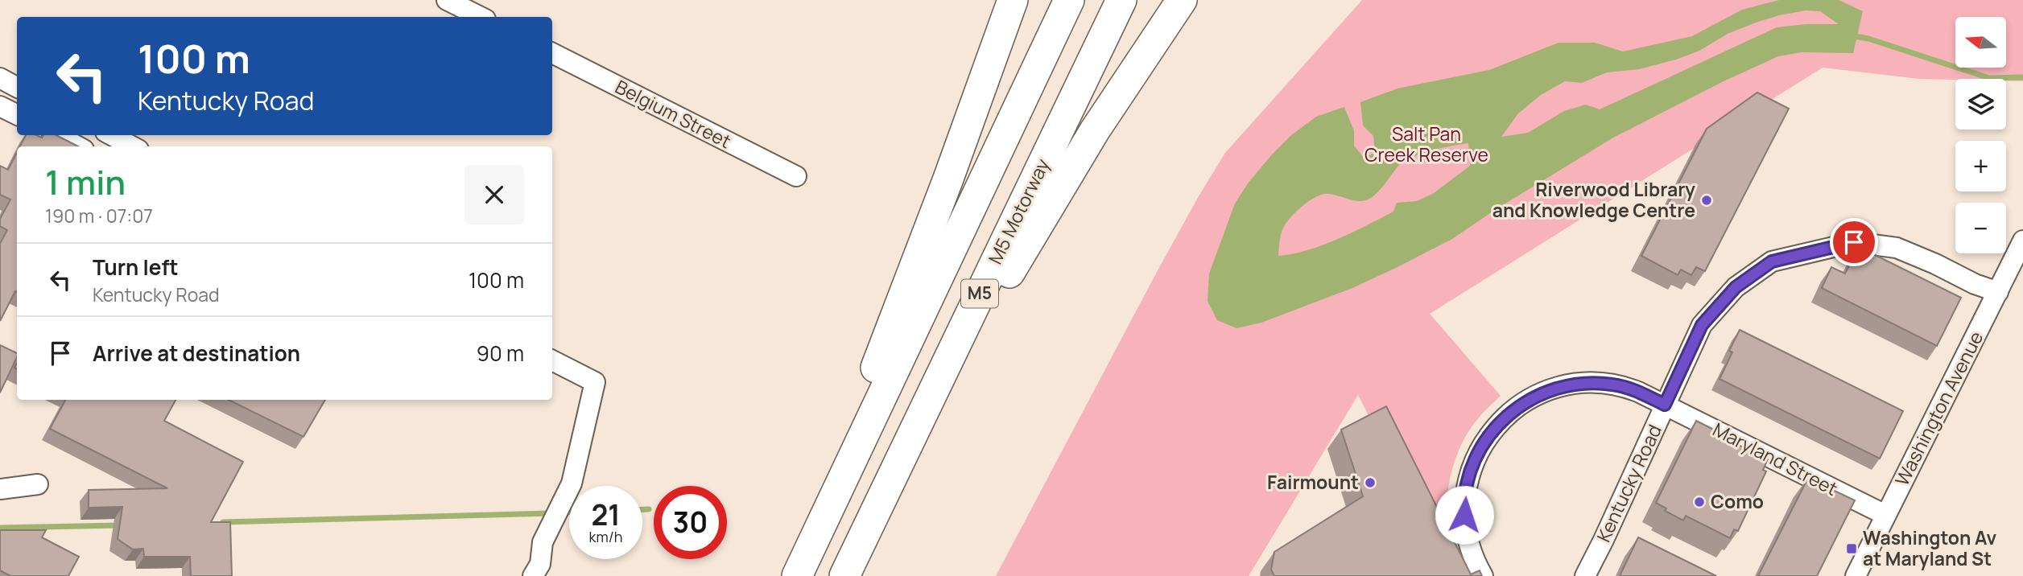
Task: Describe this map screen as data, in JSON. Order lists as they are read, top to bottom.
{
  "streets": {
    "highway": ["M5 Motorway", "M5"],
    "street": [
      "Belgium Street",
      "Washington Avenue",
      "Maryland Street",
      "Kentucky Road"
    ]
  },
  "crossings": [
    ["Washington Avenue", "Maryland Street"],
    ["Washington Avenue", "Kentucky Road"],
    ["Maryland Street", "Kentucky Road"]
  ],
  "parks": ["Salt Pan Creek Reserve"],
  "places": {
    "other": ["Riverwood Library and Knowledge Centre", "Fairmount", "Como"],
    "transit": ["Washington Av at Maryland St"]
  },
  "north": "left",
  "page": {
    "map_buttons": ["+", "−"],
    "turn": ["100 m", "Kentucky Road"],
    "heading": ["1 min", "190 m · 07:07"],
    "list": [
      {
        "name": "Turn left",
        "note": "Kentucky Road",
        "value": "100 m"
      },
      {
        "name": "Arrive at destination",
        "value": "90 m"
      }
    ],
    "speed": "21 km/h",
    "limit": "30"
  }
}
